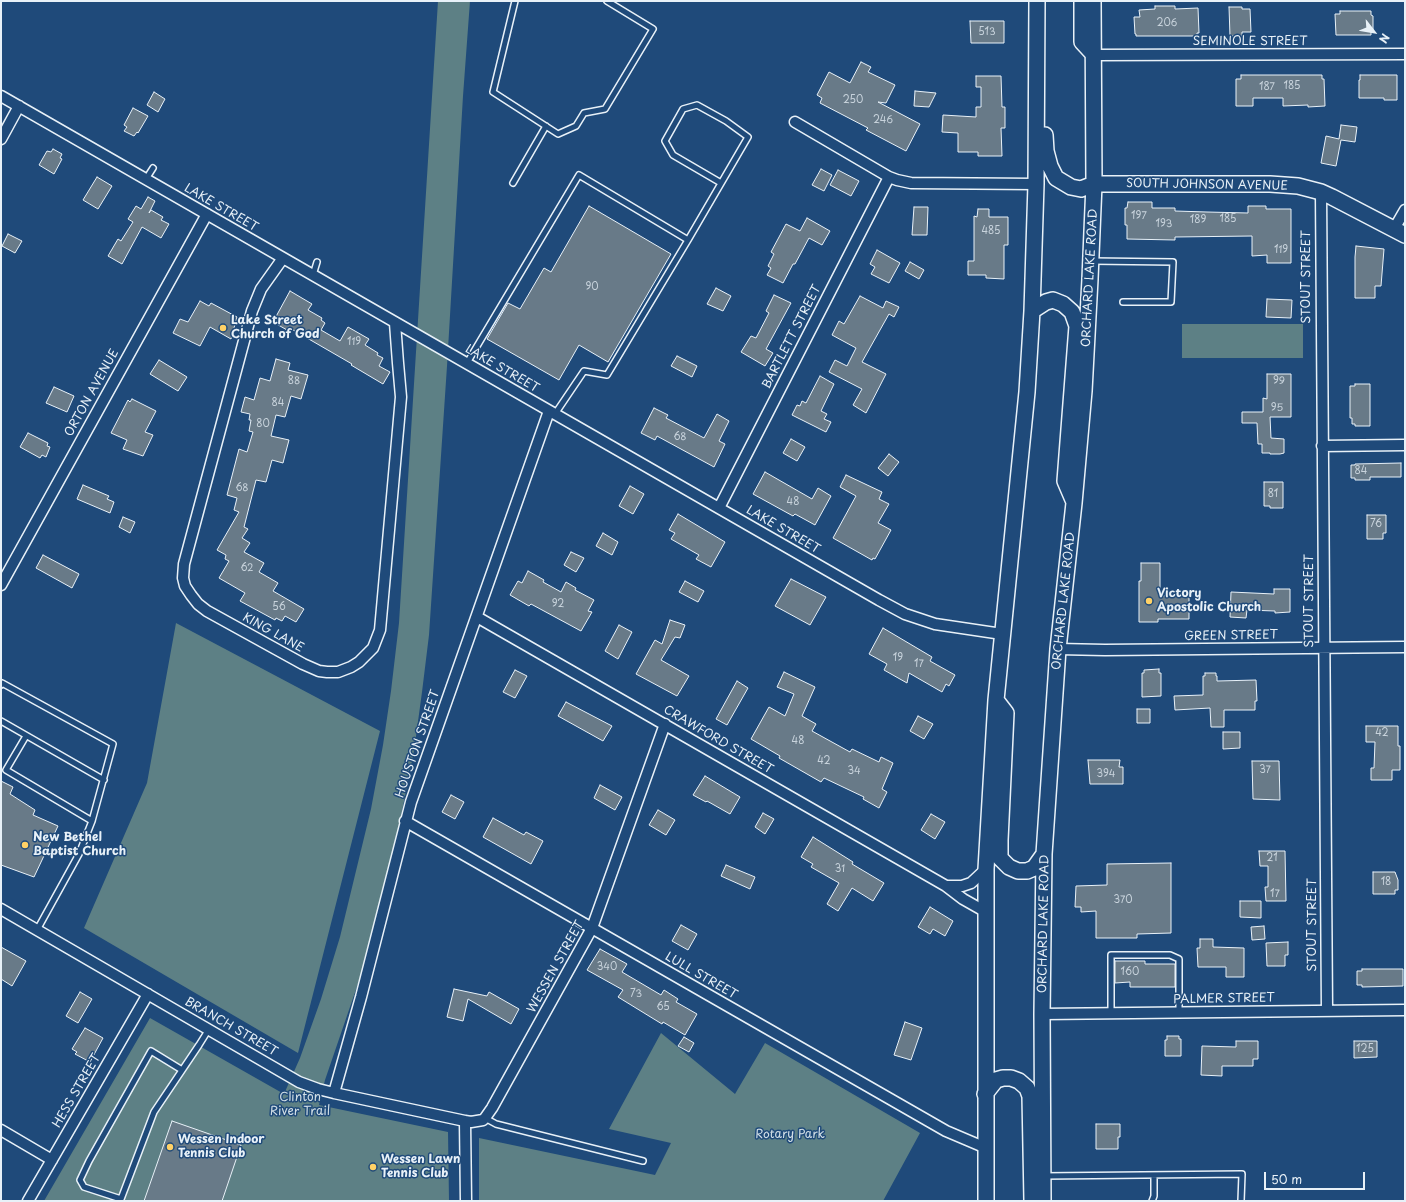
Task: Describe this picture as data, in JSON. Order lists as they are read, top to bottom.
{
  "streets": {
    "main road": ["SOUTH JOHNSON AVENUE", "ORCHARD LAKE ROAD"],
    "street": [
      "SEMINOLE STREET",
      "LAKE STREET",
      "STOUT STREET",
      "BARTLETT STREET",
      "ORTON AVENUE",
      "KING LANE",
      "GREEN STREET",
      "CRAWFORD STREET",
      "HOUSTON STREET",
      "WESSEN STREET",
      "LULL STREET",
      "PALMER STREET",
      "BRANCH STREET",
      "HESS STREET"
    ]
  },
  "crossings": [
    ["SEMINOLE STREET", "ORCHARD LAKE ROAD"],
    ["SOUTH JOHNSON AVENUE", "STOUT STREET"],
    ["SOUTH JOHNSON AVENUE", "ORCHARD LAKE ROAD"],
    ["LAKE STREET", "BARTLETT STREET"],
    ["LAKE STREET", "ORTON AVENUE"],
    ["LAKE STREET", "KING LANE"],
    ["LAKE STREET", "HOUSTON STREET"],
    ["STOUT STREET", "GREEN STREET"],
    ["STOUT STREET", "PALMER STREET"],
    ["ORCHARD LAKE ROAD", "GREEN STREET"],
    ["ORCHARD LAKE ROAD", "PALMER STREET"],
    ["CRAWFORD STREET", "HOUSTON STREET"],
    ["CRAWFORD STREET", "WESSEN STREET"],
    ["HOUSTON STREET", "LULL STREET"],
    ["HOUSTON STREET", "BRANCH STREET"],
    ["WESSEN STREET", "LULL STREET"],
    ["BRANCH STREET", "HESS STREET"]
  ],
  "parks": ["Clinton River Trail", "Rotary Park"],
  "places": [
    "Lake Street Church of God",
    "Victory Apostolic Church",
    "New Bethel Baptist Church",
    "Wessen Indoor Tennis Club",
    "Wessen Lawn Tennis Club"
  ],
  "house_numbers": [
    "206",
    "513",
    "185",
    "187",
    "250",
    "246",
    "197",
    "185",
    "189",
    "193",
    "485",
    "119",
    "90",
    "119",
    "88",
    "99",
    "84",
    "95",
    "80",
    "68",
    "84",
    "68",
    "81",
    "48",
    "76",
    "62",
    "92",
    "56",
    "19",
    "17",
    "42",
    "48",
    "42",
    "37",
    "34",
    "394",
    "21",
    "31",
    "18",
    "17",
    "370",
    "340",
    "160",
    "73",
    "65",
    "125"
  ],
  "scale_bar": "50 m",
  "north": "bottom right"
}
